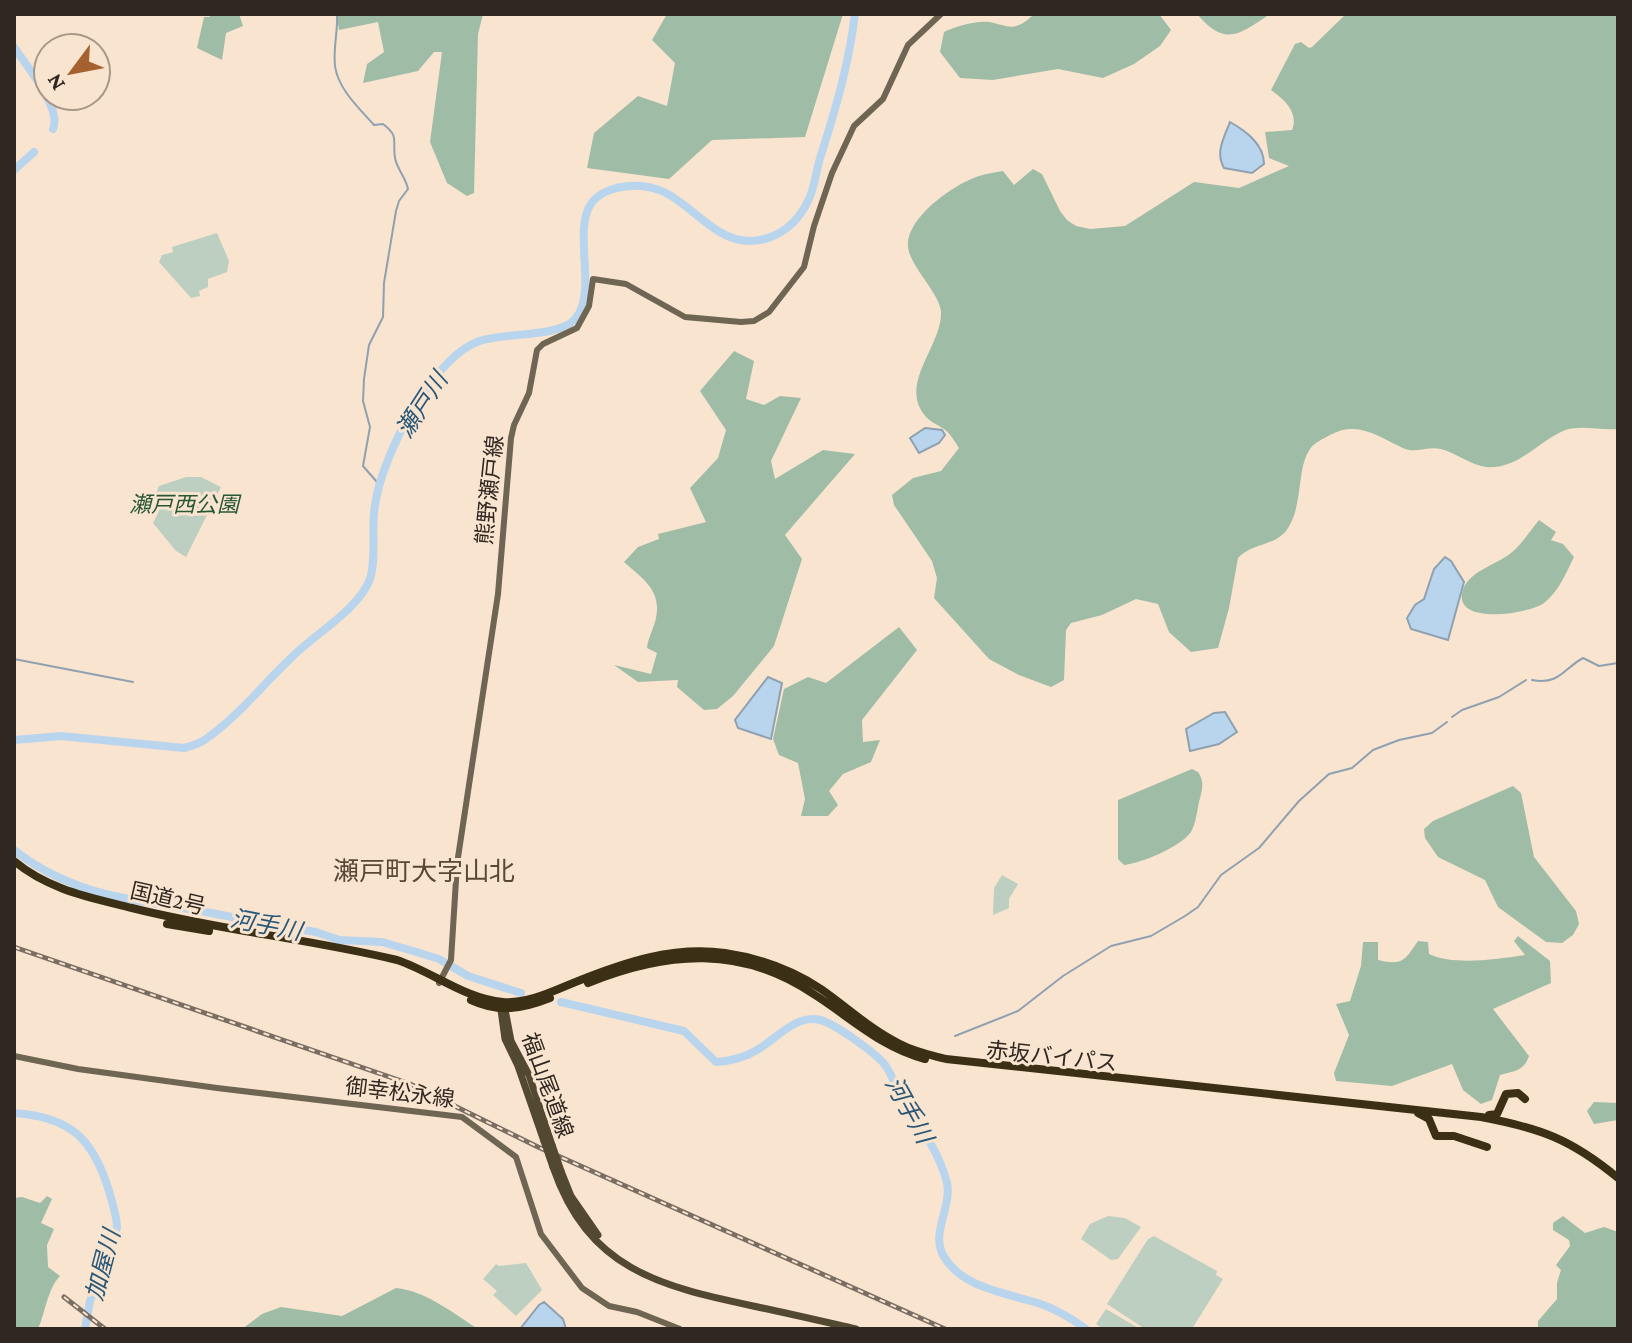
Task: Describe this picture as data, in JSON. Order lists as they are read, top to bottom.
{
  "streets": {
    "highway": ["国道2号", "赤坂バイパス"],
    "main road": ["熊野瀬戸線", "福山尾道線", "御幸松永線"]
  },
  "crossings": [
    ["熊野瀬戸線", "国道2号"],
    ["国道2号", "赤坂バイパス"],
    ["国道2号", "福山尾道線"],
    ["赤坂バイパス", "福山尾道線"]
  ],
  "districts": ["瀬戸町大字山北"],
  "water": ["瀬戸川", "河手川", "加屋川"],
  "parks": ["瀬戸西公園"],
  "north": "bottom left"
}
